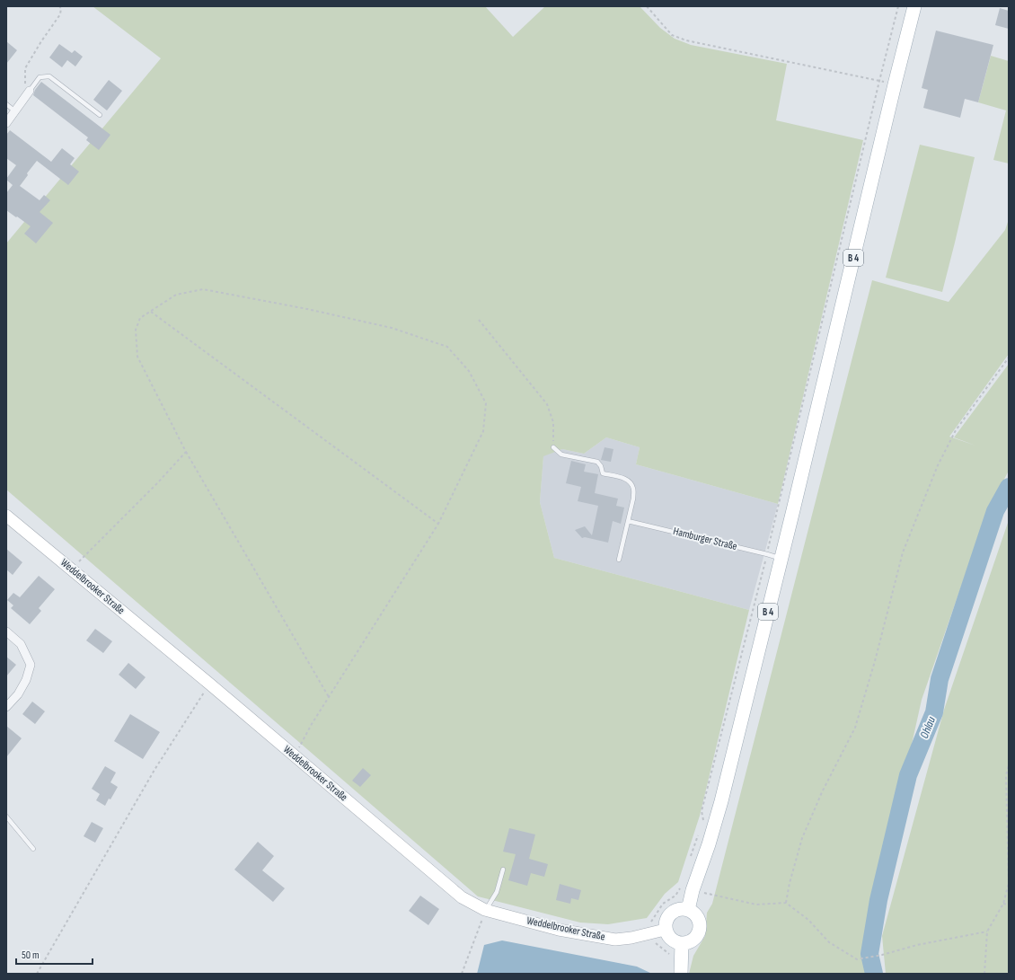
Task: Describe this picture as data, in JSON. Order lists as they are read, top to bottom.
{
  "streets": {
    "main road": ["B 4"],
    "street": ["Weddelbrooker Straße"],
    "lane": ["Hamburger Straße"]
  },
  "crossings": [
    ["B 4", "Hamburger Straße"],
    ["B 4", "Weddelbrooker Straße"]
  ],
  "water": ["Ohlau"],
  "scale_bar": "50 m"
}
